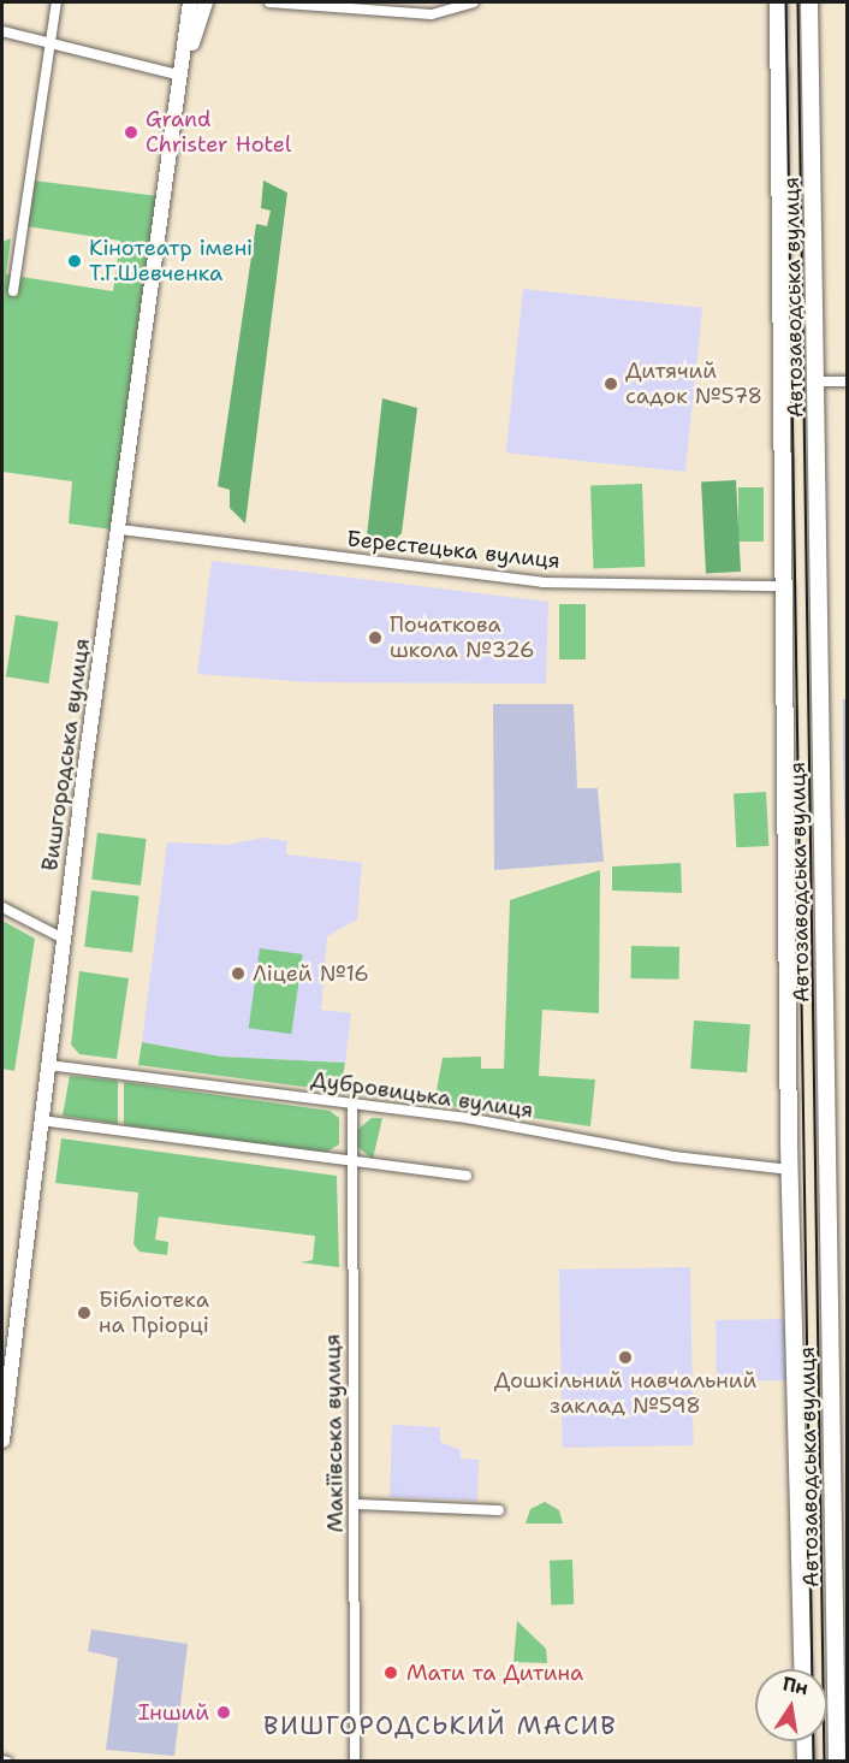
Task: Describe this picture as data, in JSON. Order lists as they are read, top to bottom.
{
  "streets": {
    "main road": ["Автозаводська вулиця", "Вишгородська вулиця"],
    "street": ["Берестецька вулиця", "Дубровицька вулиця", "Макіївська вулиця"]
  },
  "crossings": [
    ["Автозаводська вулиця", "Берестецька вулиця"],
    ["Автозаводська вулиця", "Дубровицька вулиця"],
    ["Берестецька вулиця", "Вишгородська вулиця"],
    ["Вишгородська вулиця", "Дубровицька вулиця"],
    ["Дубровицька вулиця", "Макіївська вулиця"]
  ],
  "districts": ["ВИШГОРОДСЬКИЙ МАСИВ"],
  "places": [
    "Grand Christer Hotel",
    "Кінотеатр імені Т.Г.Шевченка",
    "Дитячий садок №578",
    "Початкова школа №326",
    "Ліцей №16",
    "Бібліотека на Пріорці",
    "Дошкільний навчальний заклад №598",
    "Мати та Дитина",
    "Інший"
  ],
  "north": "top"
}
